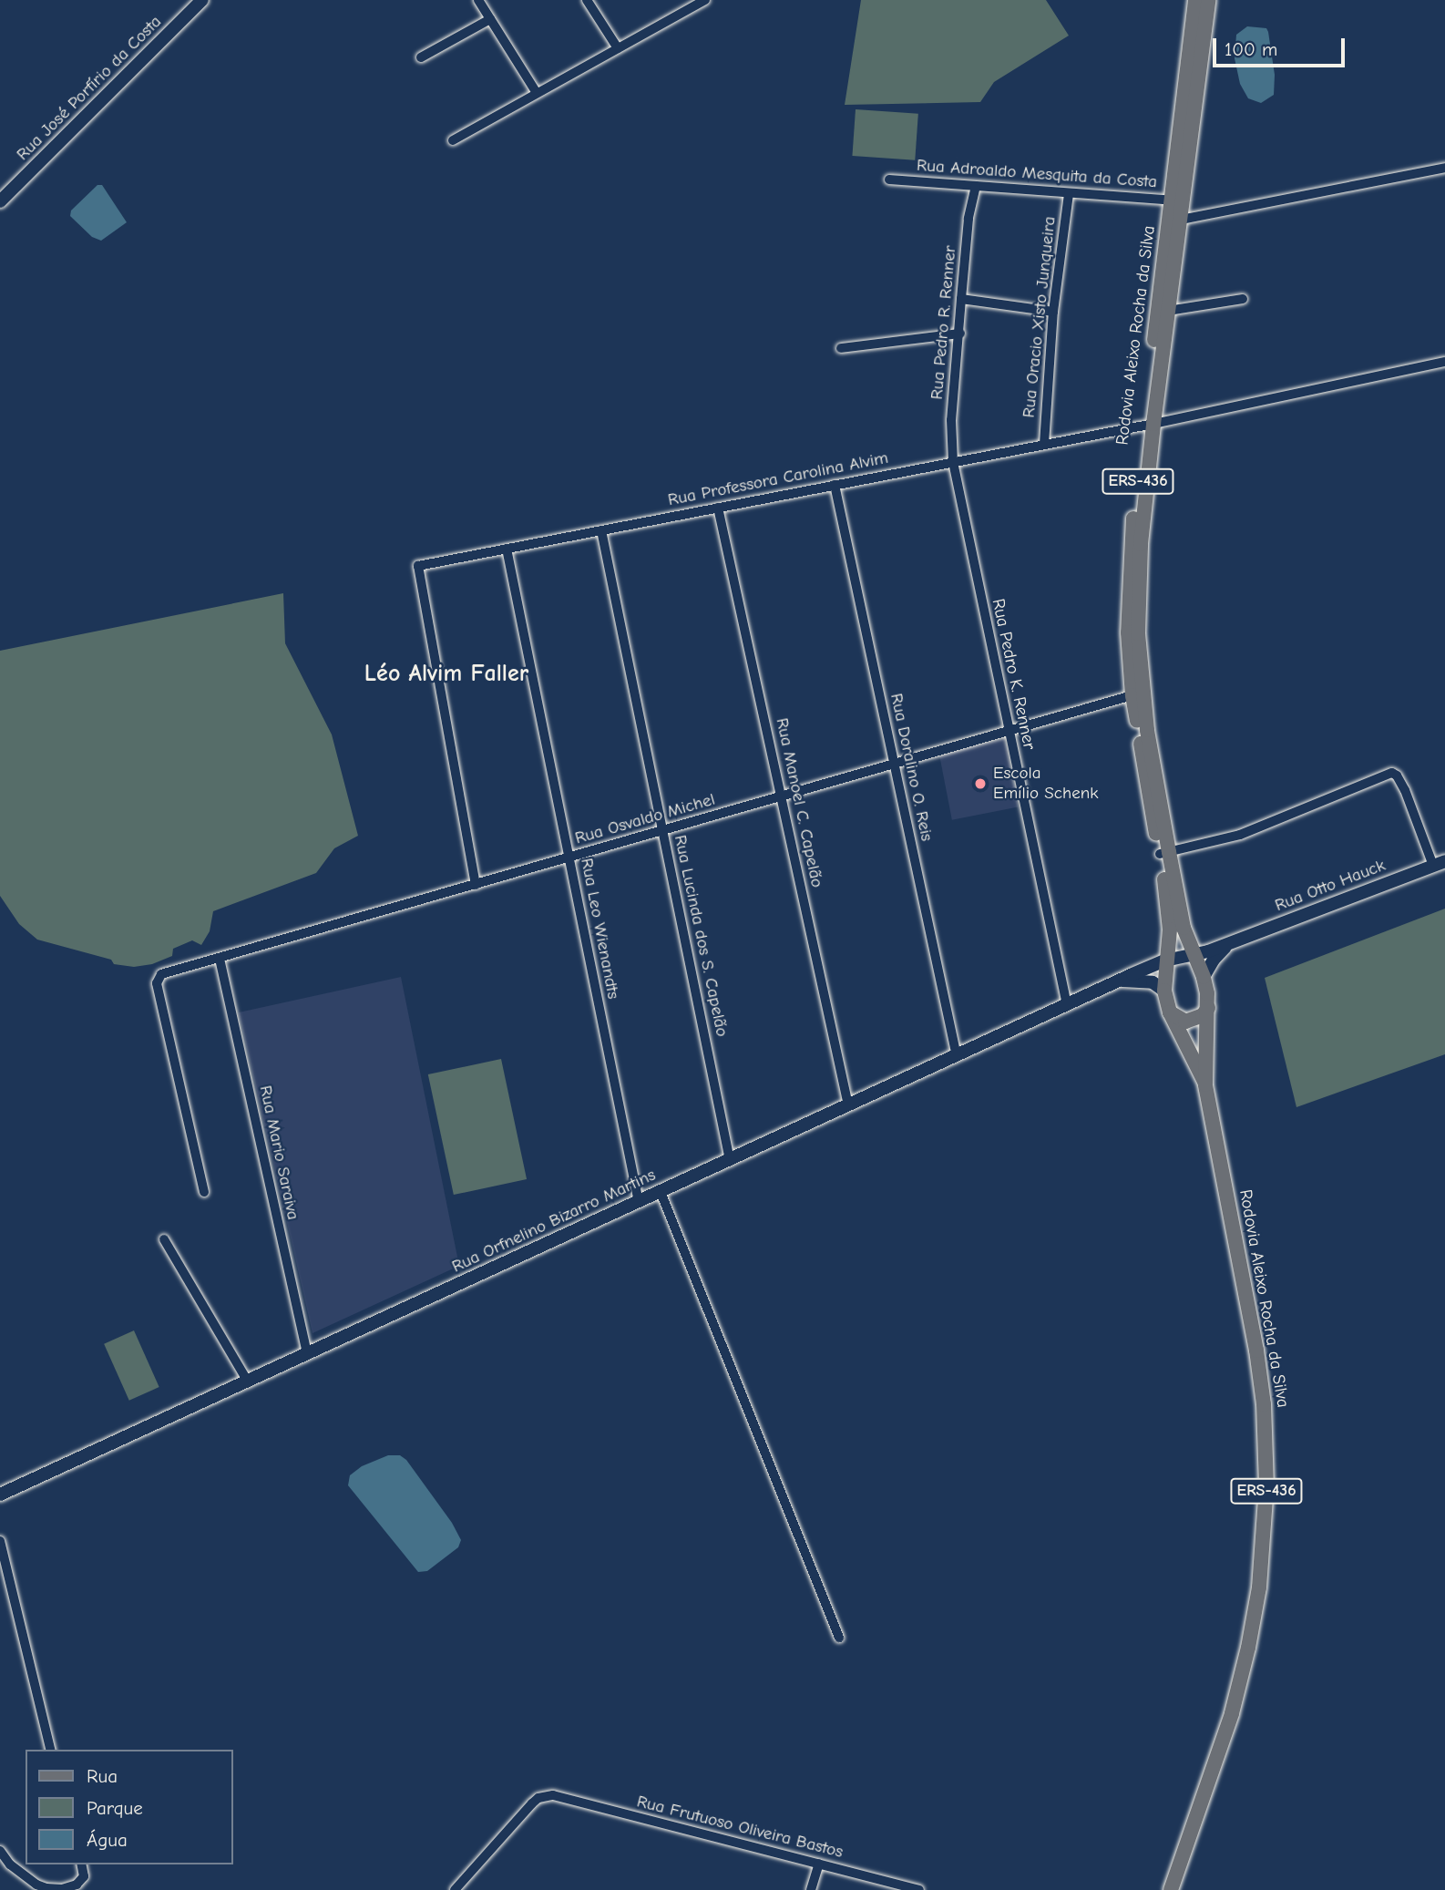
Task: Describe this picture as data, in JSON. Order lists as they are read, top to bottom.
{
  "streets": {
    "main road": ["Rodovia Aleixo Rocha da Silva", "ERS-436"],
    "street": [
      "Rua José Porfírio da Costa",
      "Rua Adroaldo Mesquita da Costa",
      "Rua Oracio Xisto Junqueira",
      "Rua Pedro R. Renner",
      "Rua Professora Carolina Alvim",
      "Rua Pedro K. Renner",
      "Rua Doralino O. Reis",
      "Rua Manoel C. Capelão",
      "Rua Osvaldo Michel",
      "Rua Otto Hauck",
      "Rua Leo Wienandts",
      "Rua Lucinda dos S. Capelão",
      "Rua Mario Saraiva",
      "Rua Orfnelino Bizarro Martins",
      "Rua Frutuoso Oliveira Bastos"
    ]
  },
  "crossings": [
    ["Rua Adroaldo Mesquita da Costa", "Rua Oracio Xisto Junqueira"],
    ["Rua Adroaldo Mesquita da Costa", "Rua Pedro R. Renner"],
    ["Rua Adroaldo Mesquita da Costa", "Rodovia Aleixo Rocha da Silva"],
    ["Rua Oracio Xisto Junqueira", "Rua Professora Carolina Alvim"],
    ["Rua Pedro R. Renner", "Rua Professora Carolina Alvim"],
    ["Rua Pedro R. Renner", "Rua Pedro K. Renner"],
    ["Rodovia Aleixo Rocha da Silva", "Rua Professora Carolina Alvim"],
    ["Rodovia Aleixo Rocha da Silva", "Rua Osvaldo Michel"],
    ["Rodovia Aleixo Rocha da Silva", "Rua Orfnelino Bizarro Martins"],
    ["Rua Professora Carolina Alvim", "Rua Pedro K. Renner"],
    ["Rua Professora Carolina Alvim", "Rua Doralino O. Reis"],
    ["Rua Professora Carolina Alvim", "Rua Manoel C. Capelão"],
    ["Rua Professora Carolina Alvim", "Rua Osvaldo Michel"],
    ["Rua Professora Carolina Alvim", "Rua Leo Wienandts"],
    ["Rua Professora Carolina Alvim", "Rua Lucinda dos S. Capelão"],
    ["Rua Pedro K. Renner", "Rua Osvaldo Michel"],
    ["Rua Pedro K. Renner", "Rua Orfnelino Bizarro Martins"],
    ["Rua Doralino O. Reis", "Rua Osvaldo Michel"],
    ["Rua Doralino O. Reis", "Rua Orfnelino Bizarro Martins"],
    ["Rua Manoel C. Capelão", "Rua Osvaldo Michel"],
    ["Rua Manoel C. Capelão", "Rua Orfnelino Bizarro Martins"],
    ["Rua Osvaldo Michel", "Rua Leo Wienandts"],
    ["Rua Osvaldo Michel", "Rua Lucinda dos S. Capelão"],
    ["Rua Osvaldo Michel", "Rua Mario Saraiva"],
    ["Rua Otto Hauck", "Rua Orfnelino Bizarro Martins"],
    ["Rua Leo Wienandts", "Rua Orfnelino Bizarro Martins"],
    ["Rua Lucinda dos S. Capelão", "Rua Orfnelino Bizarro Martins"],
    ["Rua Mario Saraiva", "Rua Orfnelino Bizarro Martins"]
  ],
  "districts": ["Léo Alvim Faller"],
  "places": ["Escola Emílio Schenk"],
  "legend": ["Rua", "Parque", "Água"],
  "scale_bar": "100 m"
}
